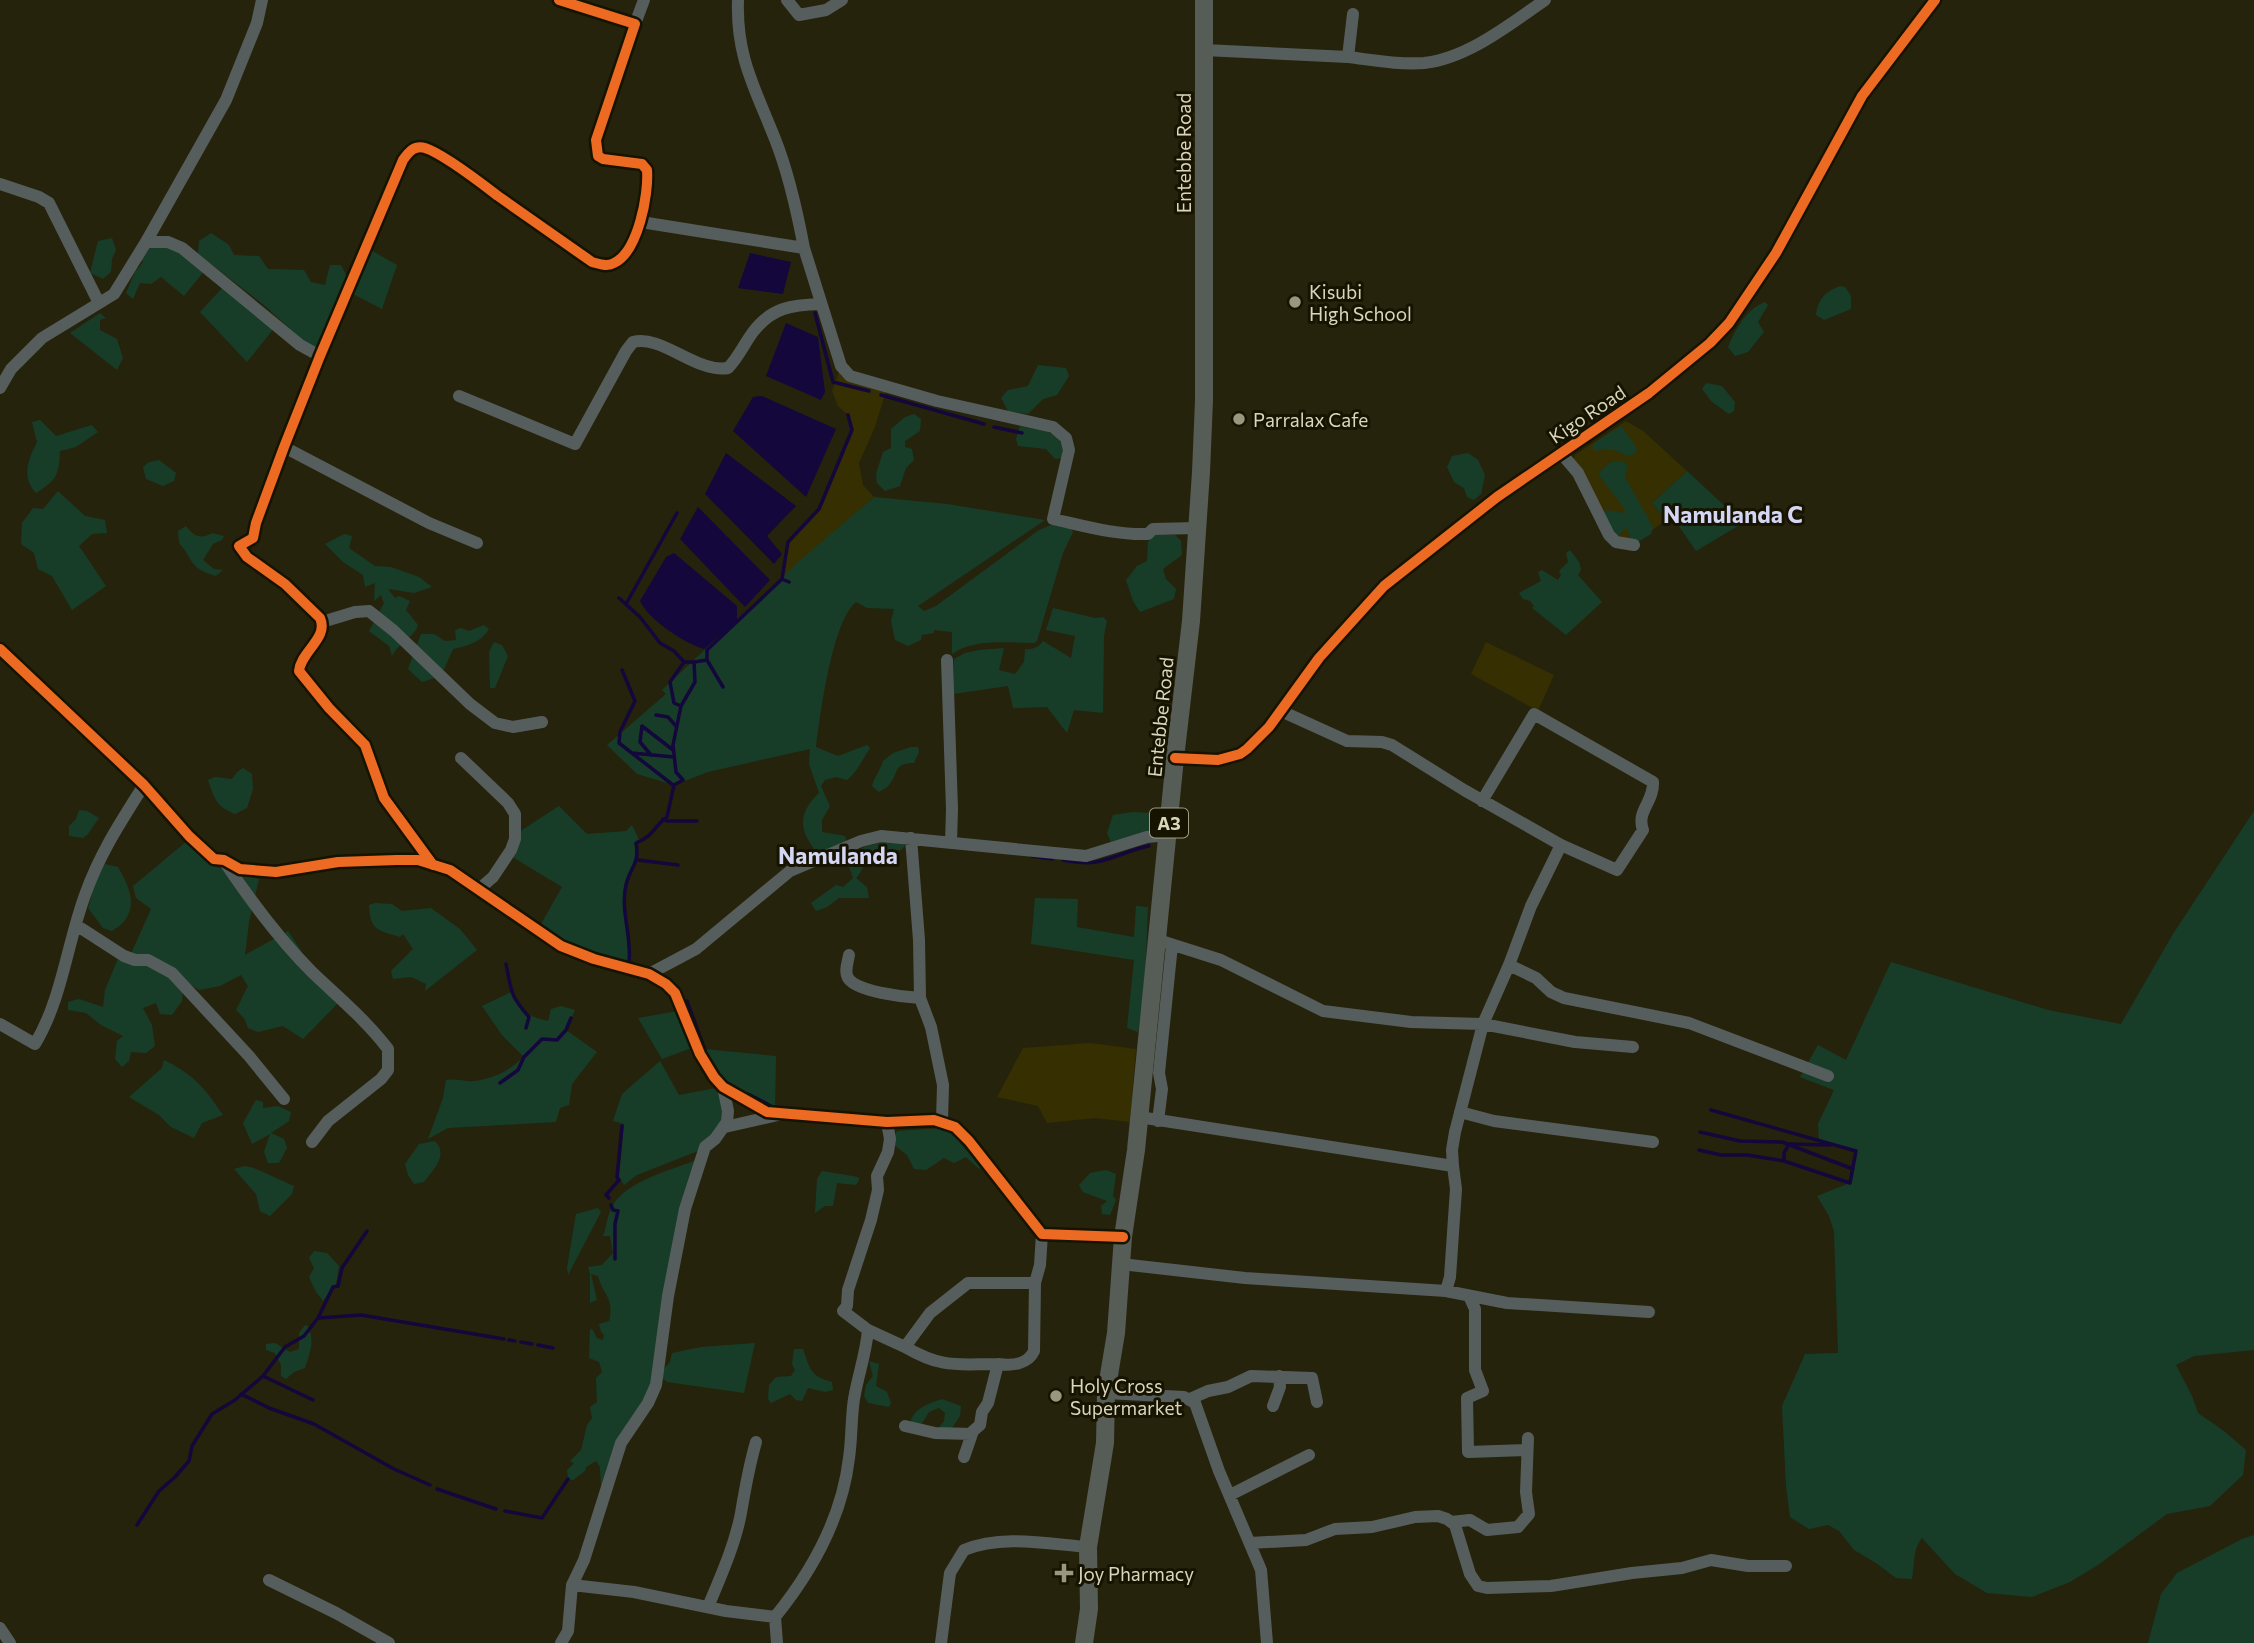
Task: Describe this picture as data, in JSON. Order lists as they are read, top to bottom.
{
  "streets": {
    "main road": ["Entebbe Road", "A3"],
    "street": ["Kigo Road"]
  },
  "crossings": [
    ["Entebbe Road", "Kigo Road"]
  ],
  "districts": ["Namulanda C", "Namulanda"],
  "places": {
    "other": ["Kisubi High School", "Parralax Cafe", "Holy Cross Supermarket"],
    "health": ["Joy Pharmacy"]
  }
}
